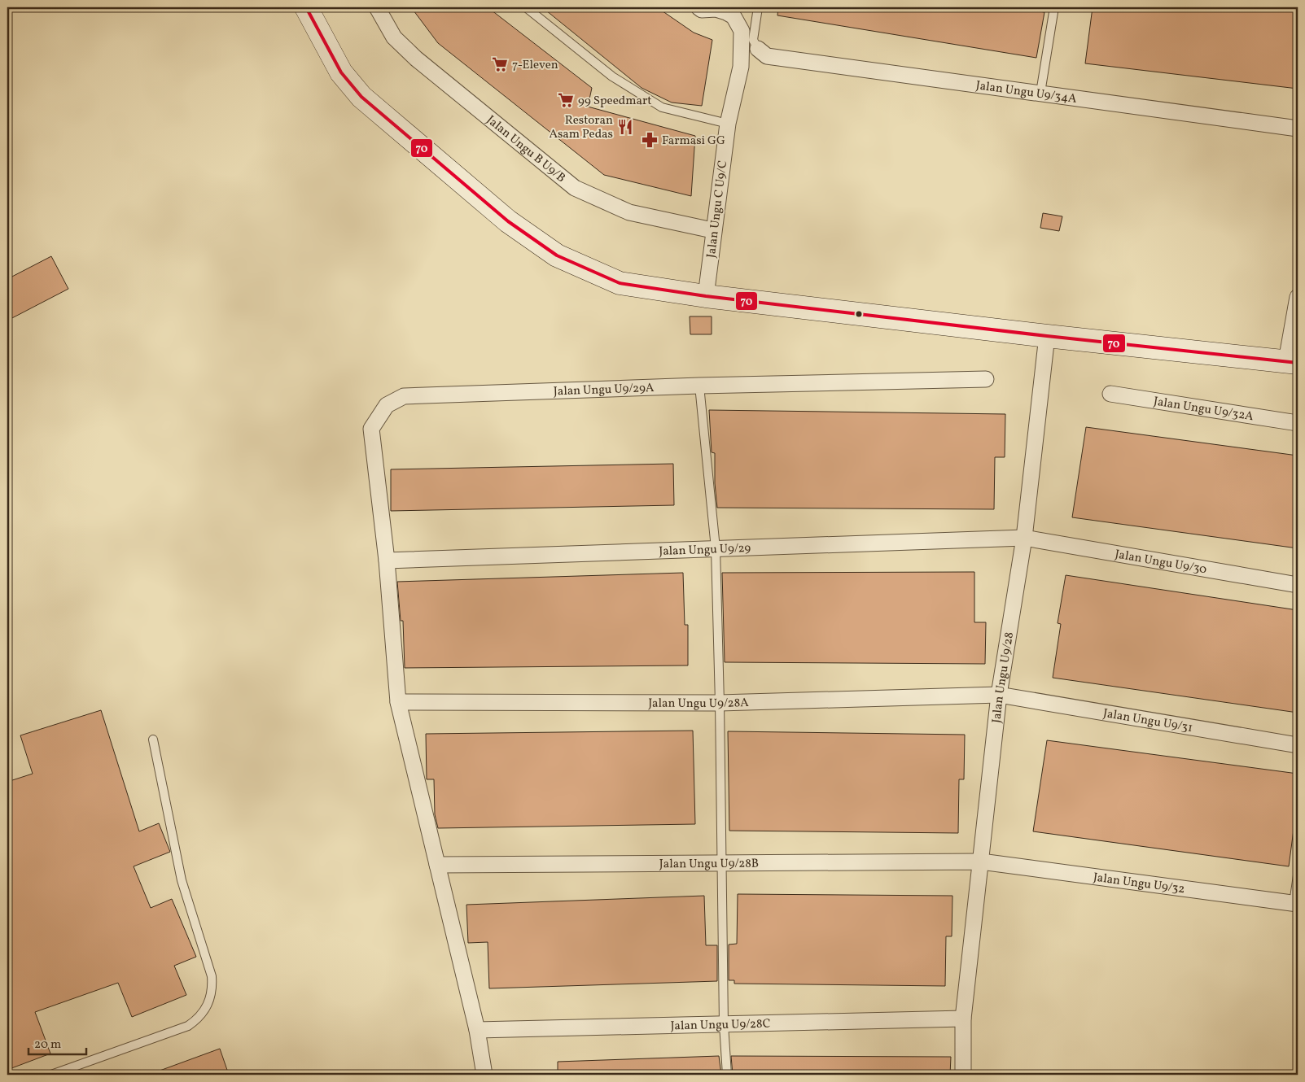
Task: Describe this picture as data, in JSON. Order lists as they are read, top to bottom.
{
  "streets": {
    "street": [
      "Jalan Ungu U9/34A",
      "Jalan Ungu B U9/B",
      "Jalan Ungu C U9/C",
      "Jalan Ungu U9/29A",
      "Jalan Ungu U9/32A",
      "Jalan Ungu U9/29",
      "Jalan Ungu U9/30",
      "Jalan Ungu U9/28",
      "Jalan Ungu U9/28A",
      "Jalan Ungu U9/31",
      "Jalan Ungu U9/28B",
      "Jalan Ungu U9/32",
      "Jalan Ungu U9/28C"
    ]
  },
  "crossings": [
    ["Jalan Ungu B U9/B", "Jalan Ungu C U9/C"],
    ["Jalan Ungu U9/29A", "Jalan Ungu U9/29"],
    ["Jalan Ungu U9/29A", "Jalan Ungu U9/28A"],
    ["Jalan Ungu U9/29A", "Jalan Ungu U9/28B"],
    ["Jalan Ungu U9/29A", "Jalan Ungu U9/28C"],
    ["Jalan Ungu U9/29", "Jalan Ungu U9/30"],
    ["Jalan Ungu U9/29", "Jalan Ungu U9/28"],
    ["Jalan Ungu U9/30", "Jalan Ungu U9/28"],
    ["Jalan Ungu U9/28", "Jalan Ungu U9/28A"],
    ["Jalan Ungu U9/28", "Jalan Ungu U9/31"],
    ["Jalan Ungu U9/28", "Jalan Ungu U9/28B"],
    ["Jalan Ungu U9/28", "Jalan Ungu U9/32"],
    ["Jalan Ungu U9/28", "Jalan Ungu U9/28C"],
    ["Jalan Ungu U9/28A", "Jalan Ungu U9/31"],
    ["Jalan Ungu U9/28B", "Jalan Ungu U9/32"]
  ],
  "places": {
    "supermarket": ["7-Eleven", "99 Speedmart"],
    "restaurant": ["Restoran Asam Pedas"],
    "pharmacy": ["Farmasi GG"]
  },
  "lines": ["transit line 70"],
  "scale_bar": "20 m"
}
